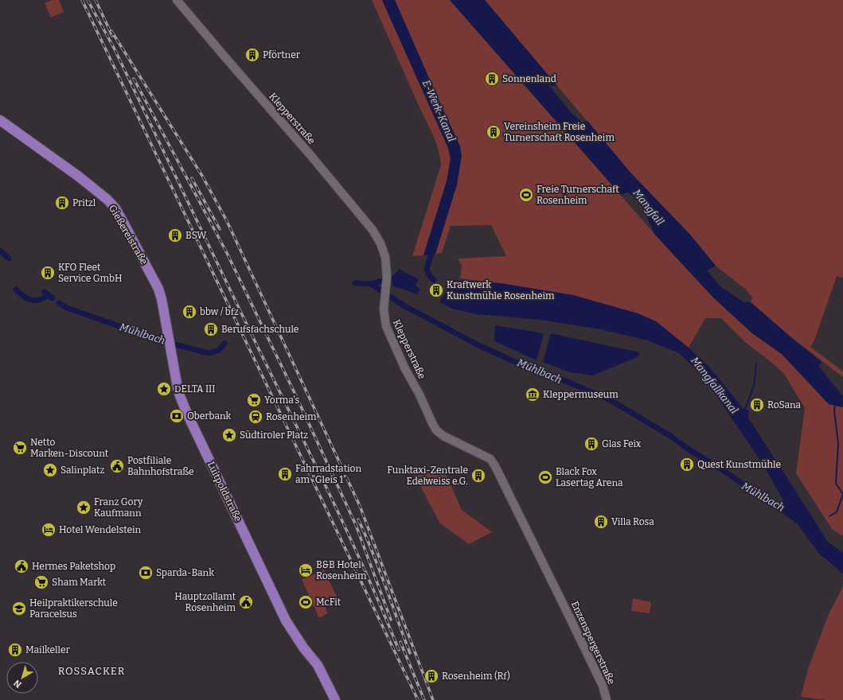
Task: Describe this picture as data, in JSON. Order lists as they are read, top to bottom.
{
  "streets": {
    "main road": ["Gießereistraße", "Luitpoldstraße"],
    "street": ["Klepperstraße", "Enzenspergerstraße"]
  },
  "crossings": [
    ["Klepperstraße", "Enzenspergerstraße"],
    ["Gießereistraße", "Luitpoldstraße"]
  ],
  "districts": ["ROSSACKER"],
  "water": [
    "E-Werk-Kanal",
    "Mangfall",
    "Mühlbach",
    "Mangfallkanal"
  ],
  "places": {
    "building": [
      "Pförtner",
      "Sonnenland",
      "Vereinsheim Freie Turnerschaft Rosenheim",
      "Pritzl",
      "BSW",
      "KFO Fleet Service GmbH",
      "Kraftwerk Kunstmühle Rosenheim",
      "bbw / bfz",
      "Berufsfachschule",
      "RoSana",
      "Glas Feix",
      "Quest Kunstmühle",
      "Fahrradstation am \"Gleis 1\"",
      "Funktaxi-Zentrale Edelweiss e.G.",
      "Villa Rosa",
      "Mailkeller",
      "Rosenheim (Rf)"
    ],
    "sports": ["Freie Turnerschaft Rosenheim", "Black Fox Lasertag Arena", "McFit"],
    "place": [
      "DELTA III",
      "Südtiroler Platz",
      "Salinplatz",
      "Franz Gory Kaufmann"
    ],
    "museum": ["Kleppermuseum"],
    "supermarket": ["Yorma's", "Netto Marken-Discount", "Sham Markt"],
    "bank": ["Oberbank", "Sparda-Bank"],
    "station": ["Rosenheim"],
    "public building": ["Postfiliale Bahnhofstraße", "Hermes Paketshop", "Hauptzollamt Rosenheim"],
    "hotel": ["Hotel Wendelstein", "B&B Hotel Rosenheim"],
    "school or university": ["Heilpraktikerschule Paracelsus"]
  },
  "north": "bottom left"
}
